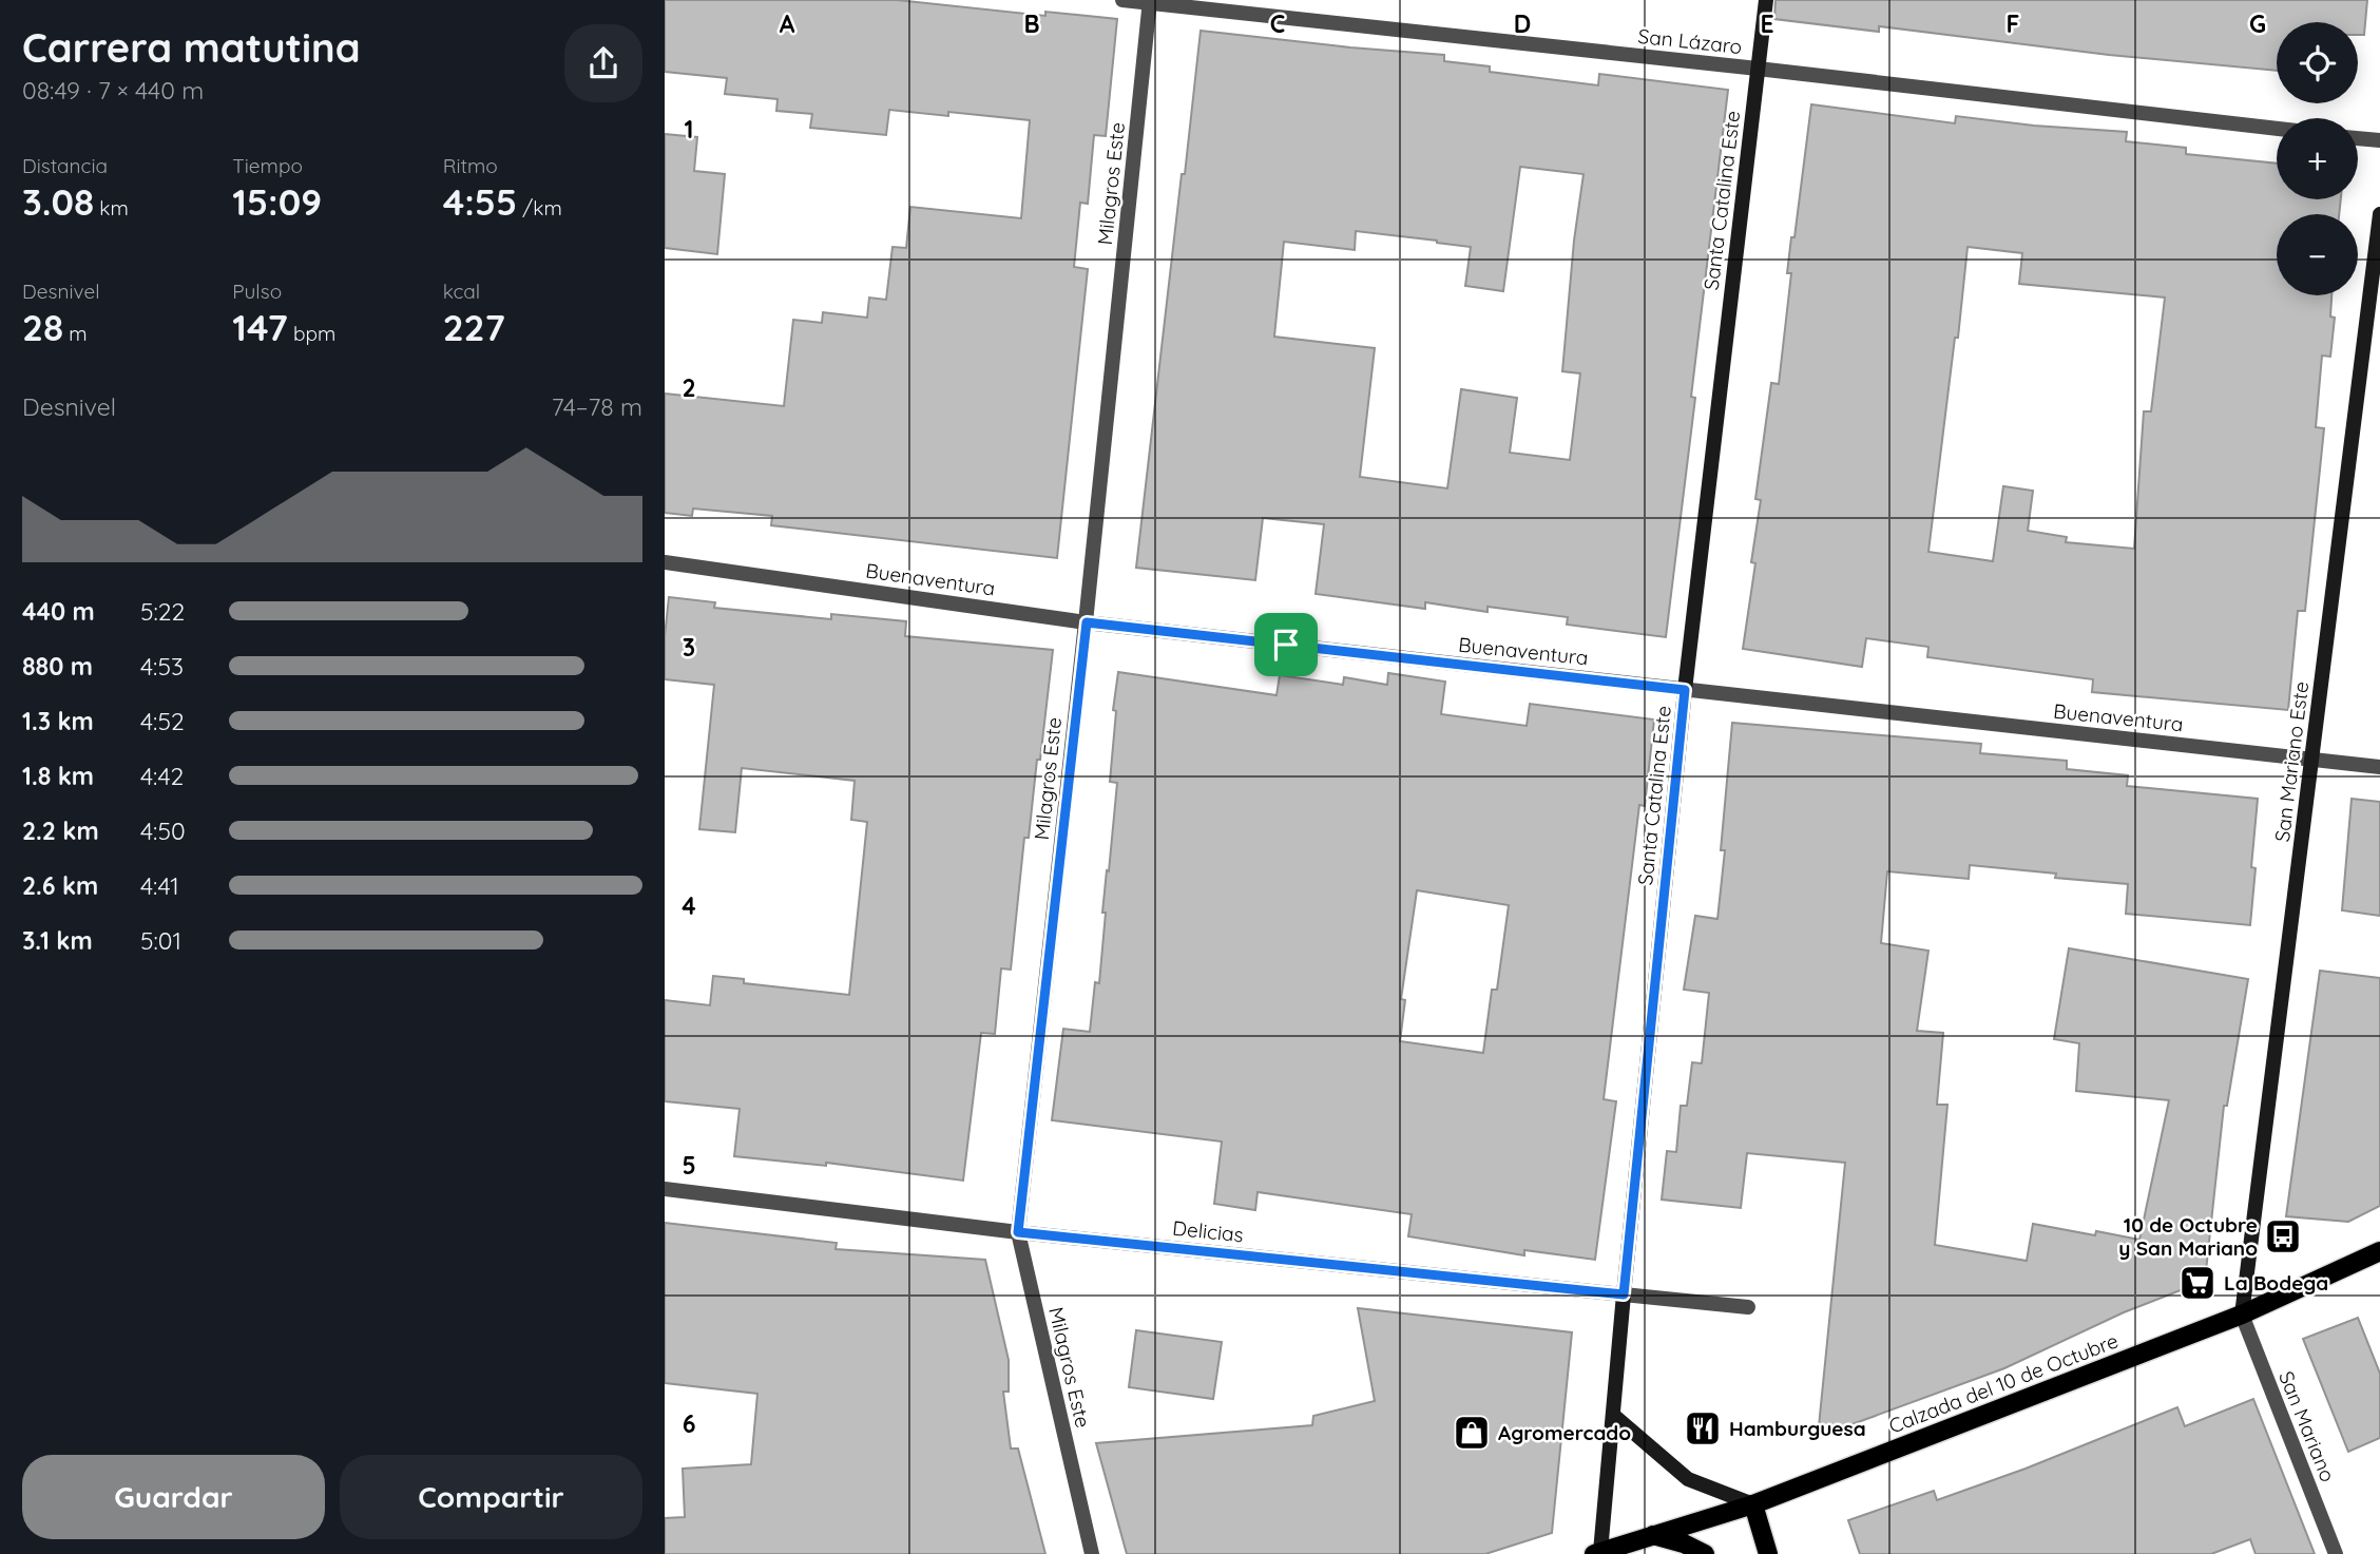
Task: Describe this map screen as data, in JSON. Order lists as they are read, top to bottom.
{
  "streets": {
    "main road": ["Calzada del 10 de Octubre"],
    "street": [
      "San Lázaro",
      "Milagros Este",
      "Santa Catalina Este",
      "Buenaventura",
      "San Mariano Este",
      "Delicias",
      "San Mariano"
    ]
  },
  "crossings": [
    ["San Lázaro", "Milagros Este"],
    ["San Lázaro", "Santa Catalina Este"],
    ["Milagros Este", "Buenaventura"],
    ["Milagros Este", "Delicias"],
    ["Santa Catalina Este", "Buenaventura"],
    ["Santa Catalina Este", "Delicias"],
    ["Santa Catalina Este", "Calzada del 10 de Octubre"],
    ["Buenaventura", "San Mariano Este"],
    ["San Mariano Este", "Calzada del 10 de Octubre"],
    ["San Mariano Este", "San Mariano"],
    ["Calzada del 10 de Octubre", "San Mariano"]
  ],
  "places": {
    "bus stop": ["10 de Octubre y San Mariano"],
    "supermarket": ["La Bodega"],
    "restaurant": ["Hamburguesa"],
    "shop": ["Agromercado"]
  },
  "page": {
    "heading": ["Carrera matutina", "08:49 · 7 × 440 m"],
    "map_buttons": ["+", "−"],
    "stats": [
      ["Distancia", "3.08 km"],
      ["Tiempo", "15:09"],
      ["Ritmo", "4:55 /km"],
      ["Desnivel", "28 m"],
      ["Pulso", "147 bpm"],
      ["kcal", "227"]
    ],
    "chart": ["Desnivel", "74–78 m"],
    "list": [
      {
        "name": "440 m",
        "note": "5:22"
      },
      {
        "name": "880 m",
        "note": "4:53"
      },
      {
        "name": "1.3 km",
        "note": "4:52"
      },
      {
        "name": "1.8 km",
        "note": "4:42"
      },
      {
        "name": "2.2 km",
        "note": "4:50"
      },
      {
        "name": "2.6 km",
        "note": "4:41"
      },
      {
        "name": "3.1 km",
        "note": "5:01"
      }
    ],
    "buttons": ["Guardar", "Compartir"]
  },
  "grid": {
    "columns": [
      "A",
      "B",
      "C",
      "D",
      "E",
      "F",
      "G"
    ],
    "rows": [
      "1",
      "2",
      "3",
      "4",
      "5",
      "6"
    ]
  }
}
